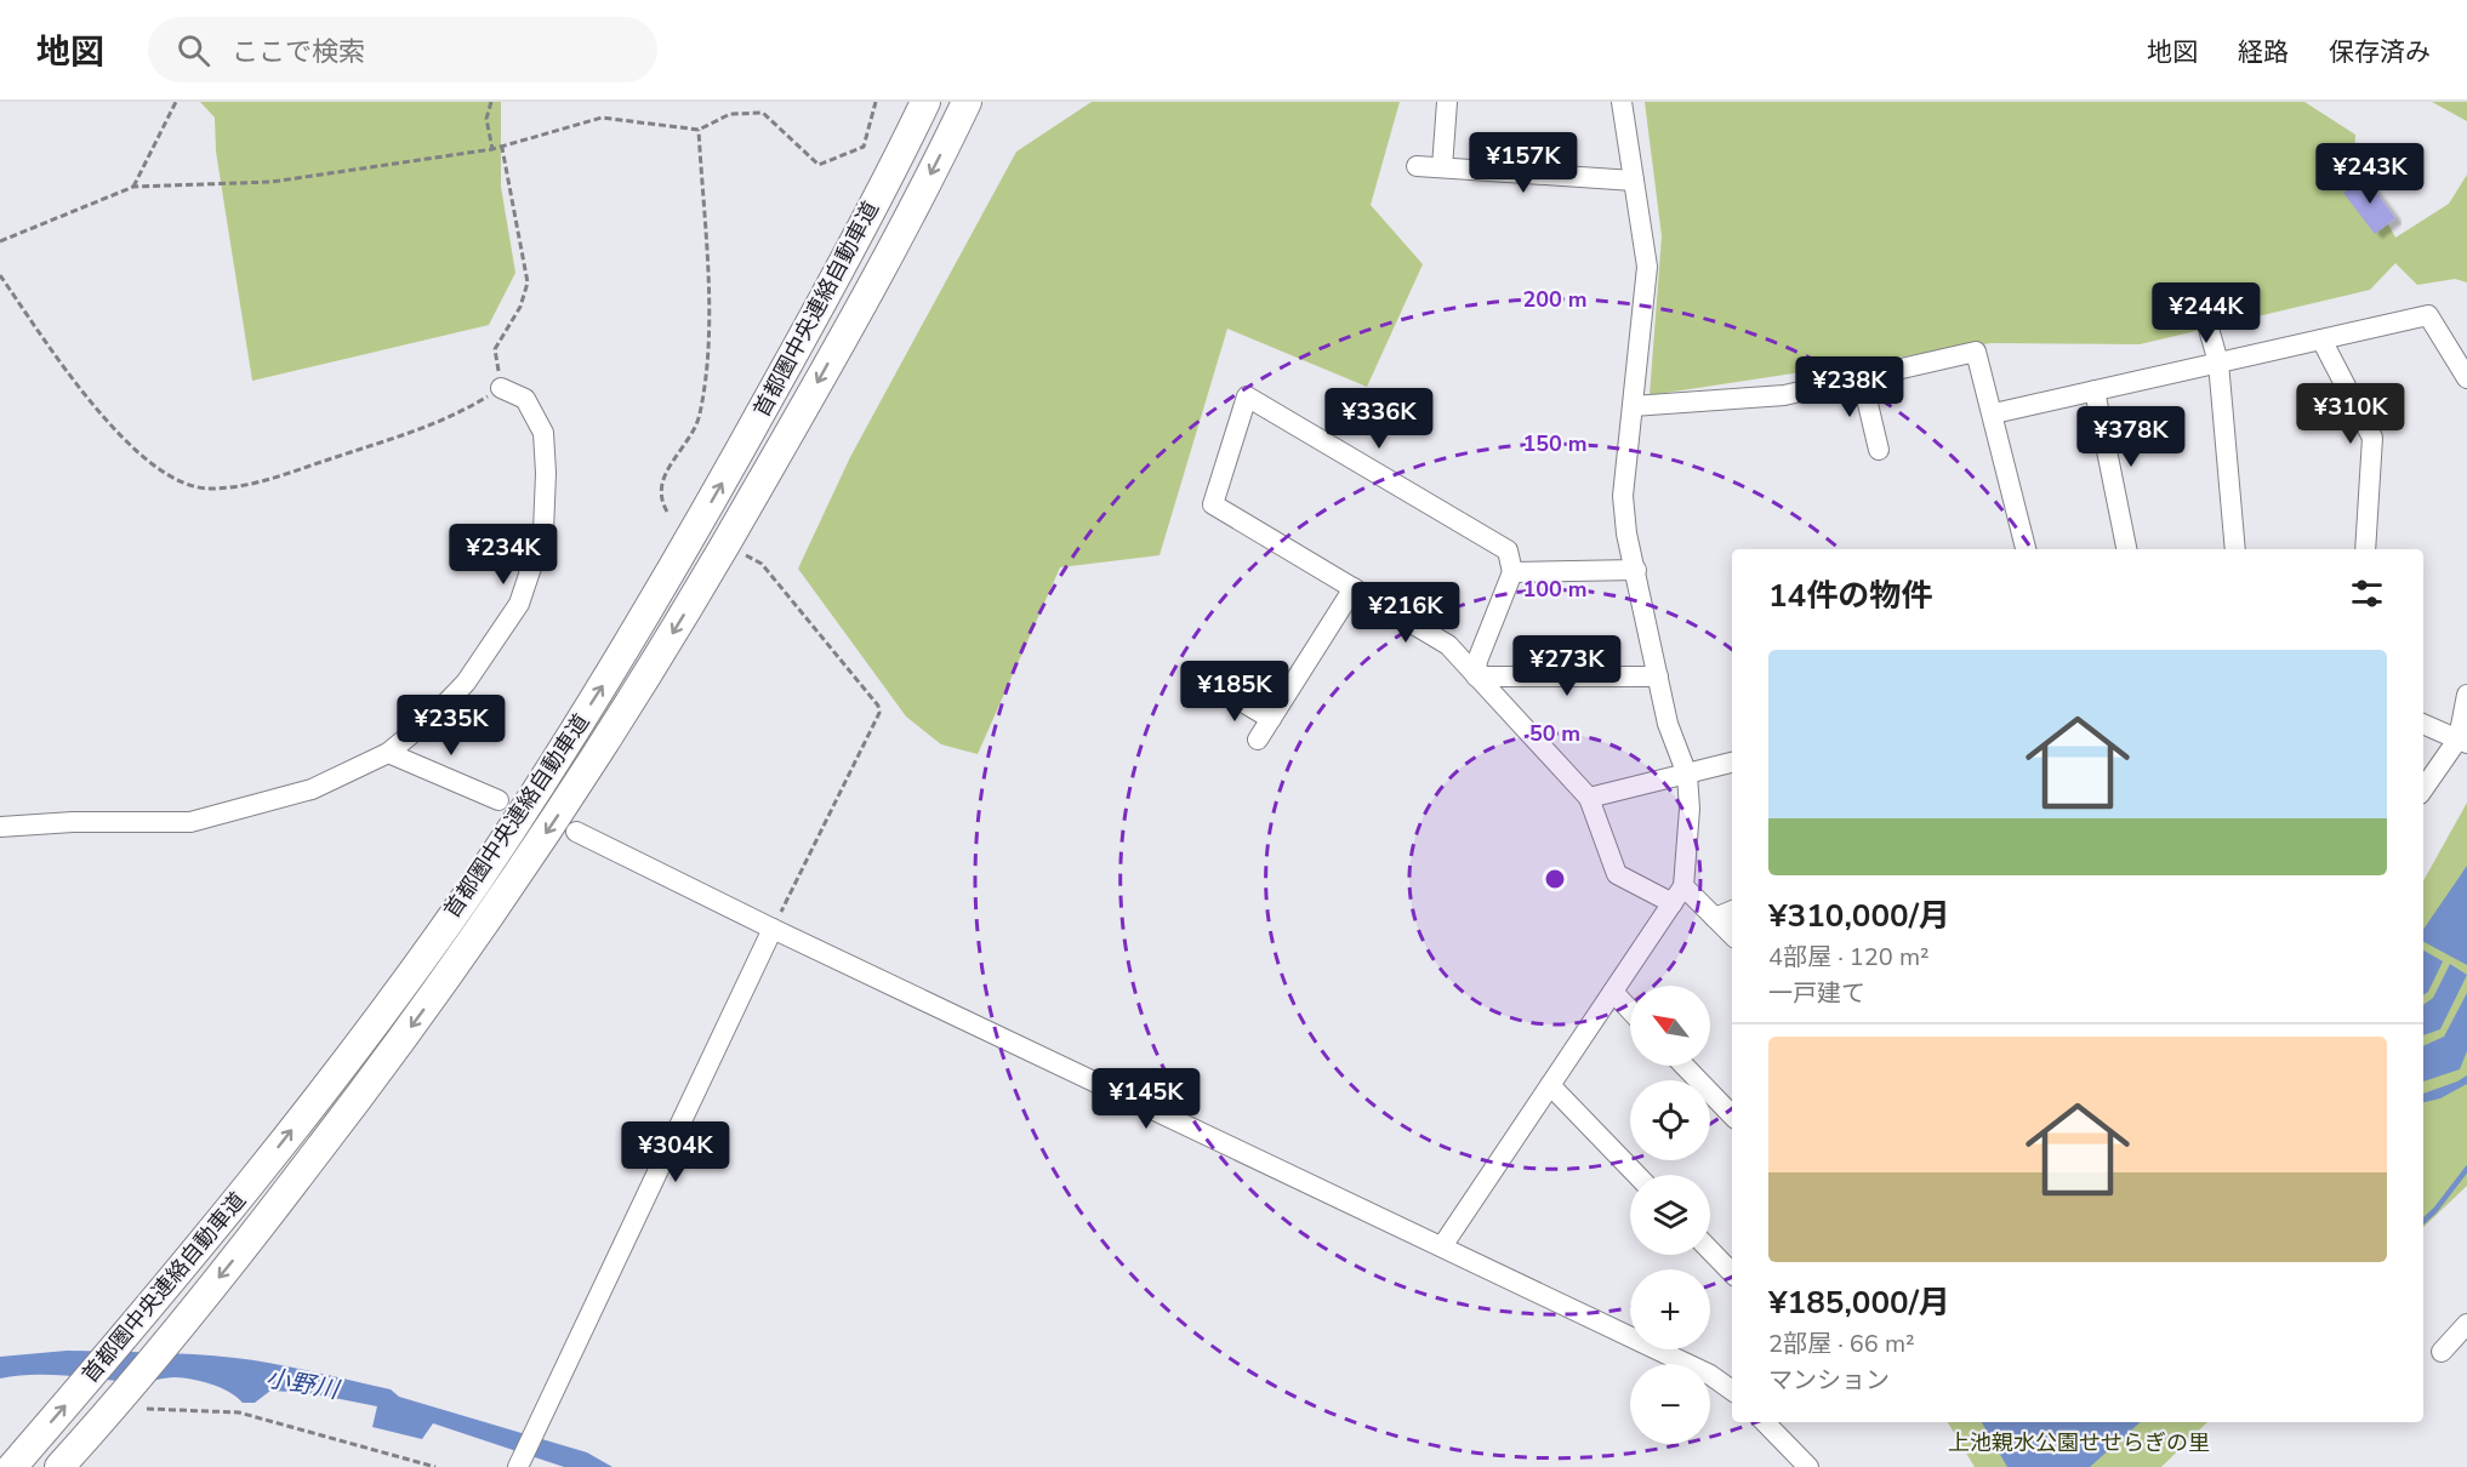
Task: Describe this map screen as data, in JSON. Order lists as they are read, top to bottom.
{
  "streets": {
    "highway": ["首都圏中央連絡自動車道"]
  },
  "water": ["小野川"],
  "parks": ["上池親水公園せせらぎの里"],
  "north": "top left",
  "page": {
    "header": "地図",
    "search": "ここで検索",
    "nav": ["地図", "経路", "保存済み"],
    "price": [
      "¥157K",
      "¥243K",
      "¥244K",
      "¥238K",
      "¥310K",
      "¥336K",
      "¥378K",
      "¥234K",
      "¥216K",
      "¥273K",
      "¥185K",
      "¥235K",
      "¥145K",
      "¥304K"
    ],
    "heading": "14件の物件",
    "list": [
      {
        "name": "¥310,000/月",
        "note": "4部屋 · 120 m² · 一戸建て"
      },
      {
        "name": "¥185,000/月",
        "note": "2部屋 · 66 m² · マンション"
      }
    ],
    "map_buttons": ["+", "−"]
  },
  "rings": [
    "200 m",
    "150 m",
    "100 m",
    "50 m"
  ]
}
